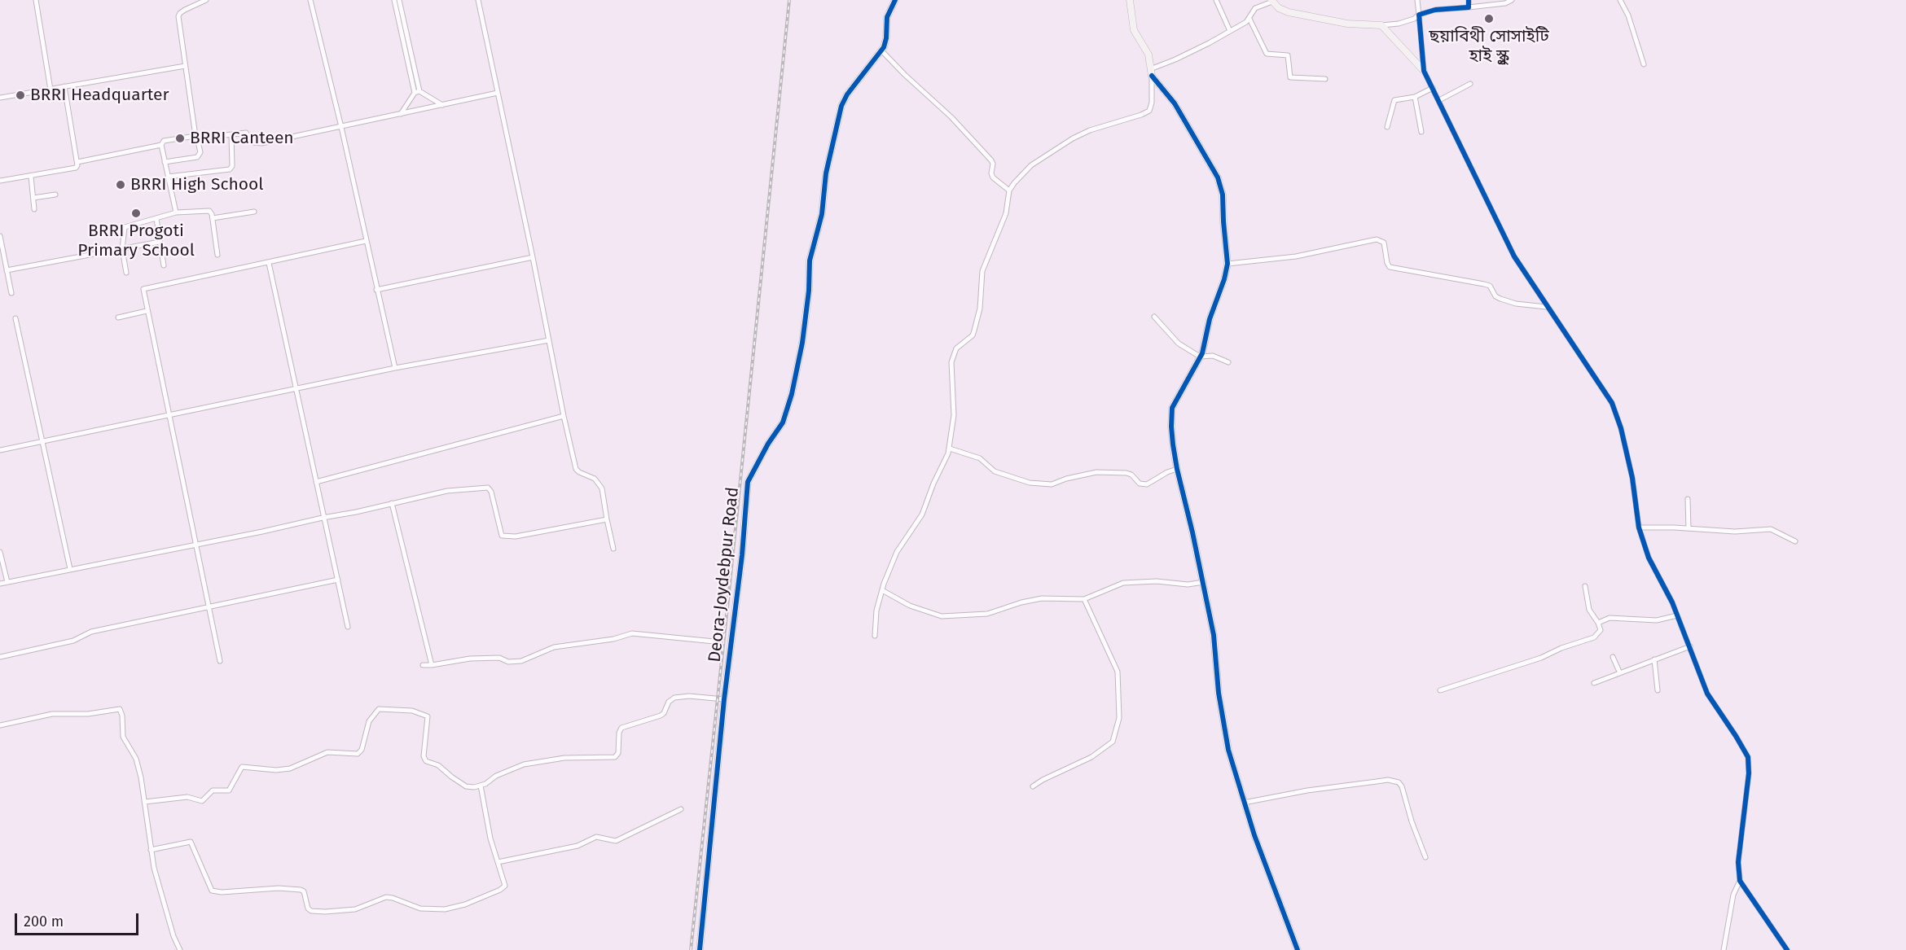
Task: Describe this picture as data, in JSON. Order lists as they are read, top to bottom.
{
  "streets": {
    "street": ["Deora-Joydebpur Road"]
  },
  "places": [
    "ছয়াবিথী সোসাইটি হাই স্কুল",
    "BRRI Headquarter",
    "BRRI Canteen",
    "BRRI High School",
    "BRRI Progoti Primary School"
  ],
  "scale_bar": "200 m"
}
